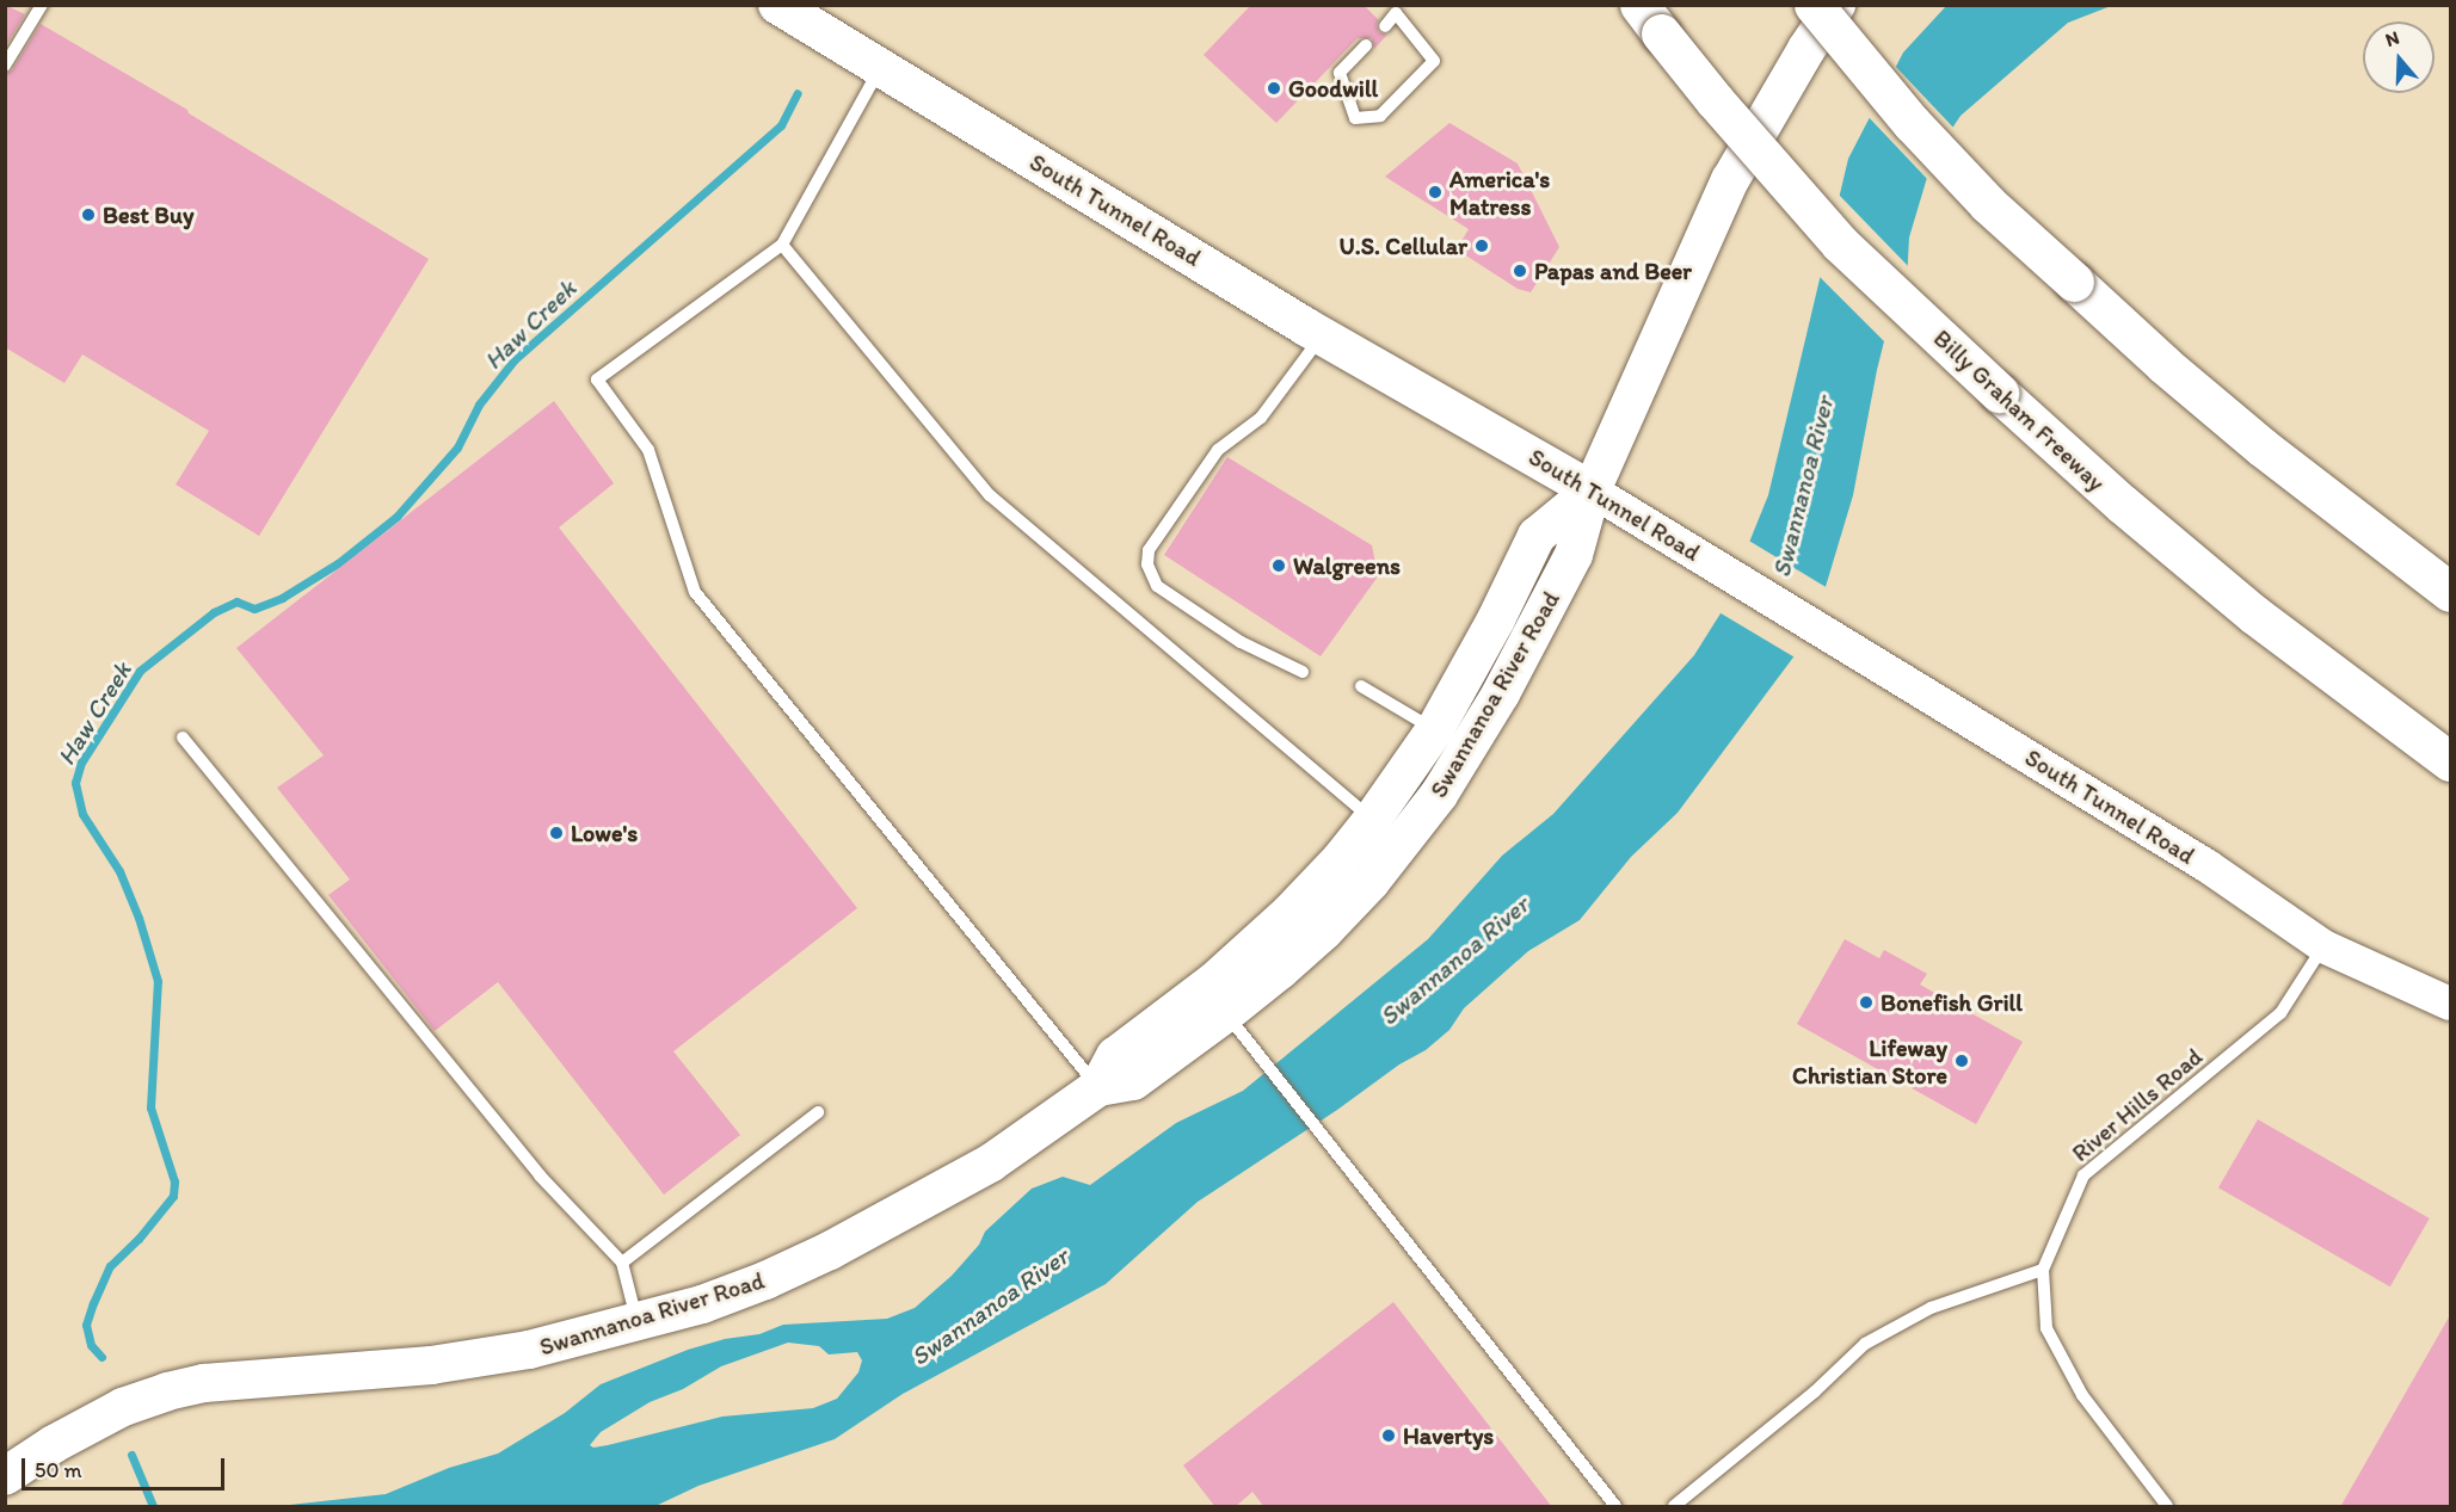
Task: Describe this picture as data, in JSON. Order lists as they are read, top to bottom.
{
  "streets": {
    "highway": ["Billy Graham Freeway"],
    "main road": ["South Tunnel Road", "Swannanoa River Road"],
    "lane": ["River Hills Road"]
  },
  "crossings": [
    ["South Tunnel Road", "Swannanoa River Road"],
    ["South Tunnel Road", "River Hills Road"]
  ],
  "water": ["Haw Creek", "Swannanoa River"],
  "places": [
    "Goodwill",
    "America's Matress",
    "Best Buy",
    "U.S. Cellular",
    "Papas and Beer",
    "Walgreens",
    "Lowe's",
    "Bonefish Grill",
    "Lifeway Christian Store",
    "Havertys"
  ],
  "scale_bar": "50 m",
  "north": "top"
}
